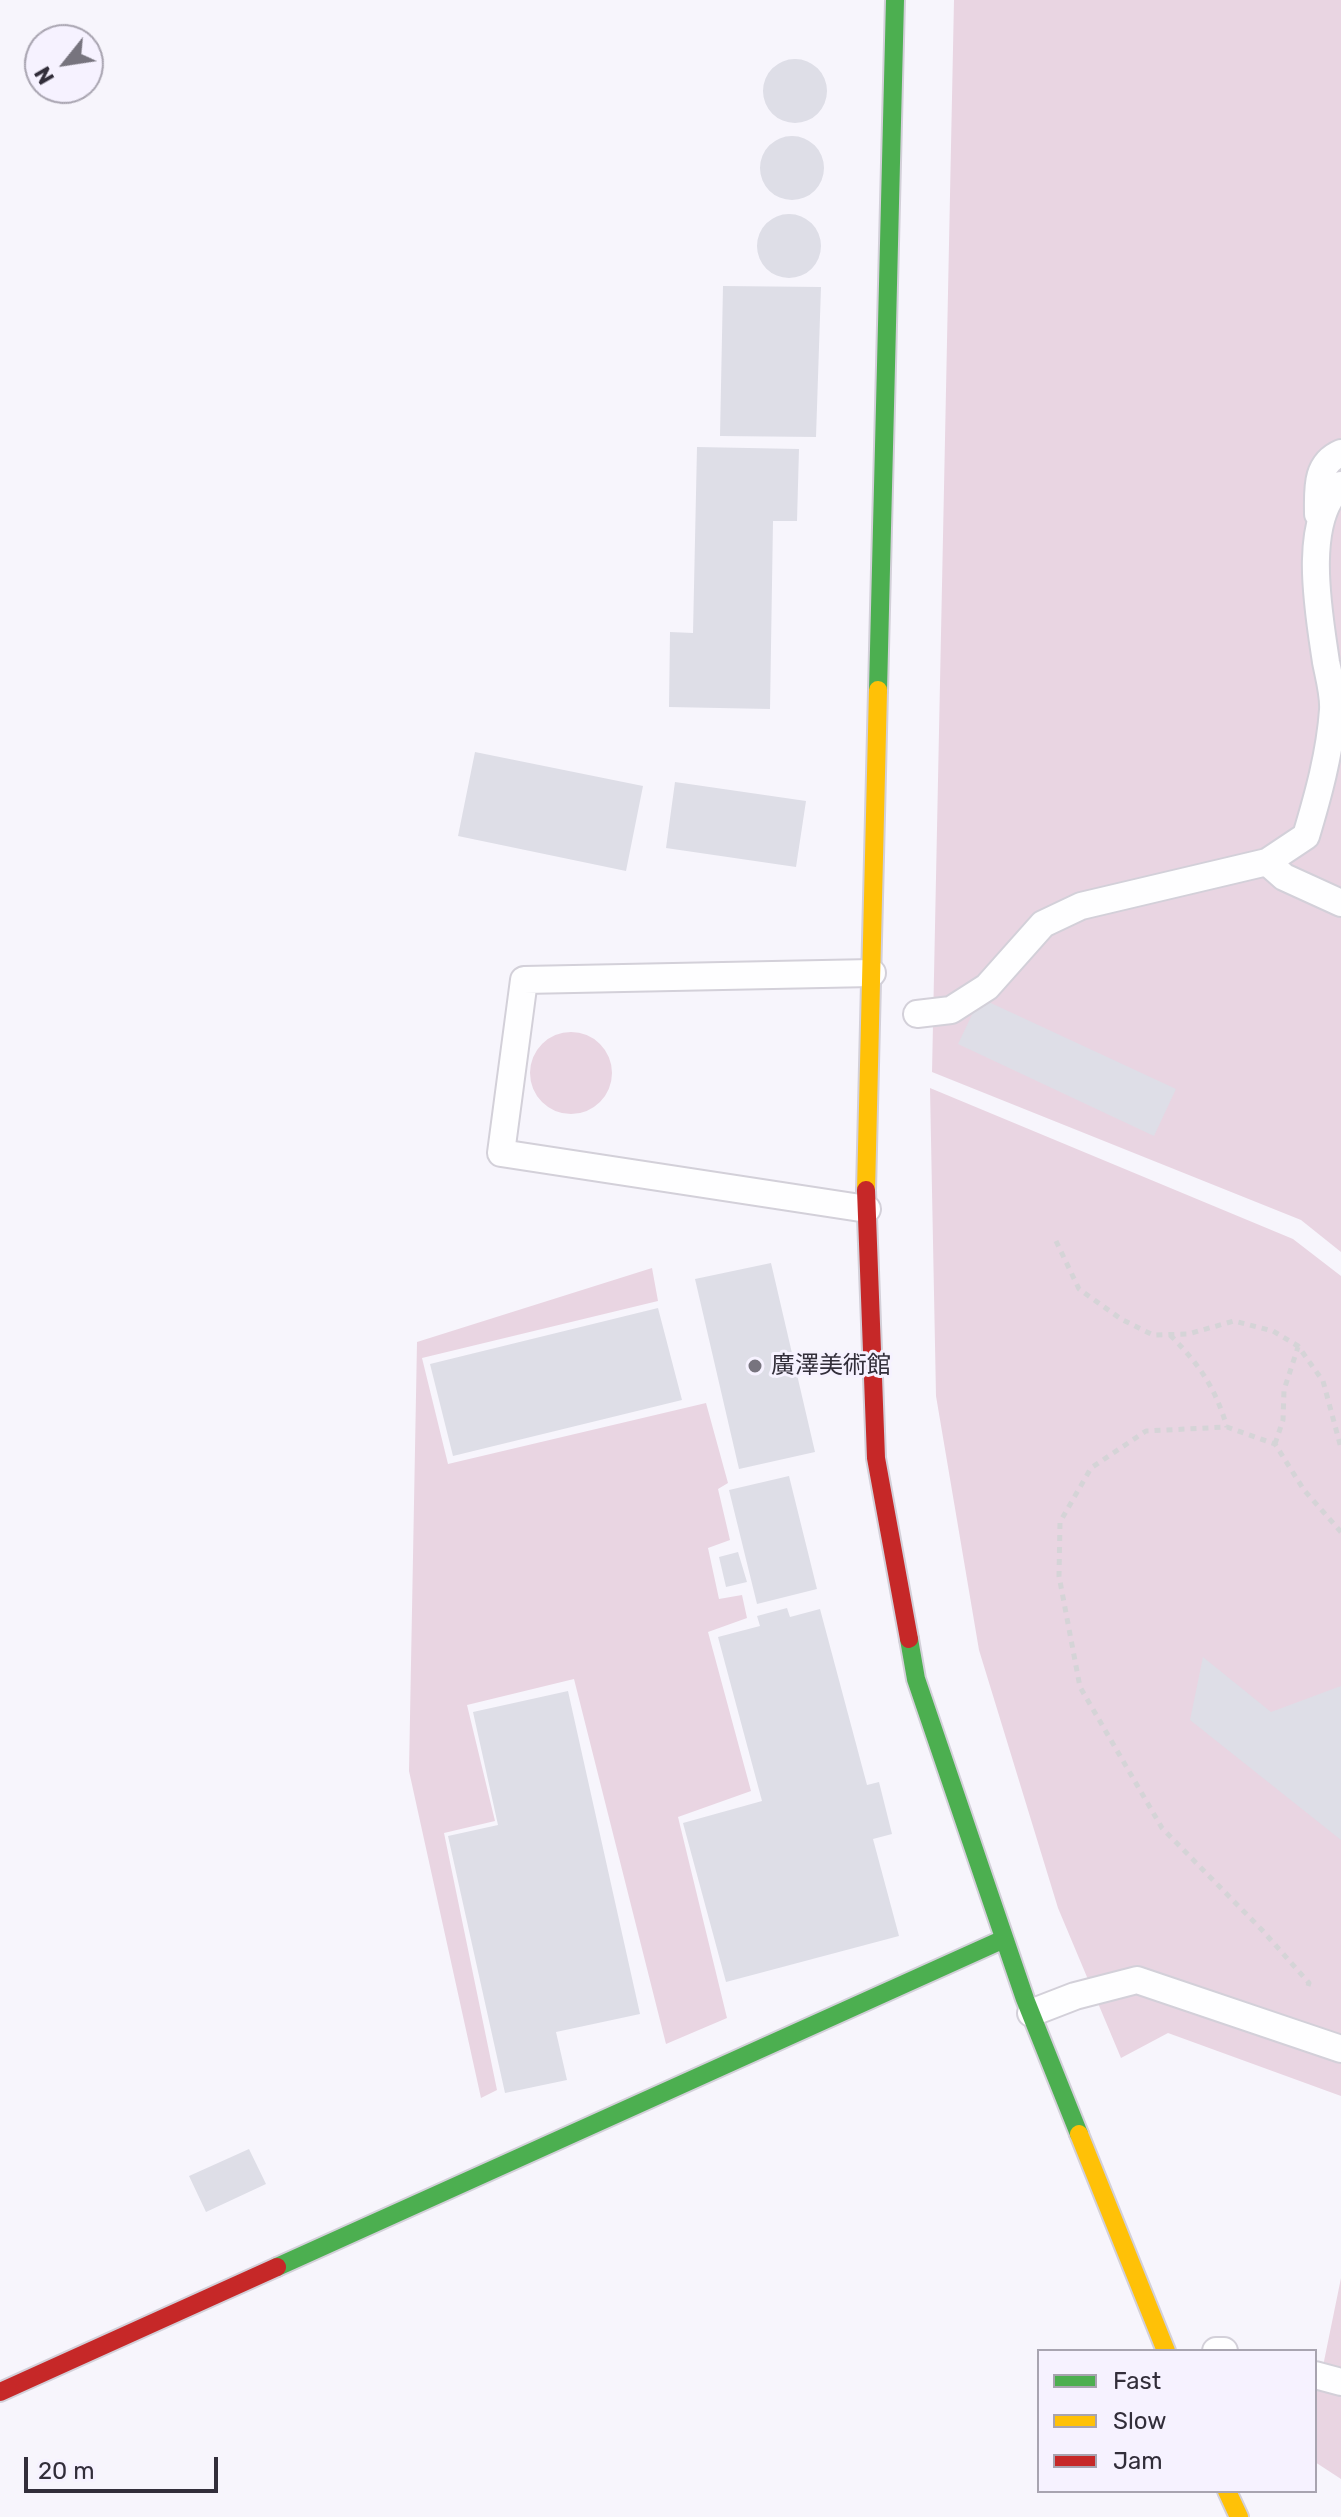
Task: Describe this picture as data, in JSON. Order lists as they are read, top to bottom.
{
  "places": ["廣澤美術館"],
  "legend": ["Fast", "Slow", "Jam"],
  "scale_bar": "20 m",
  "north": "bottom left"
}
